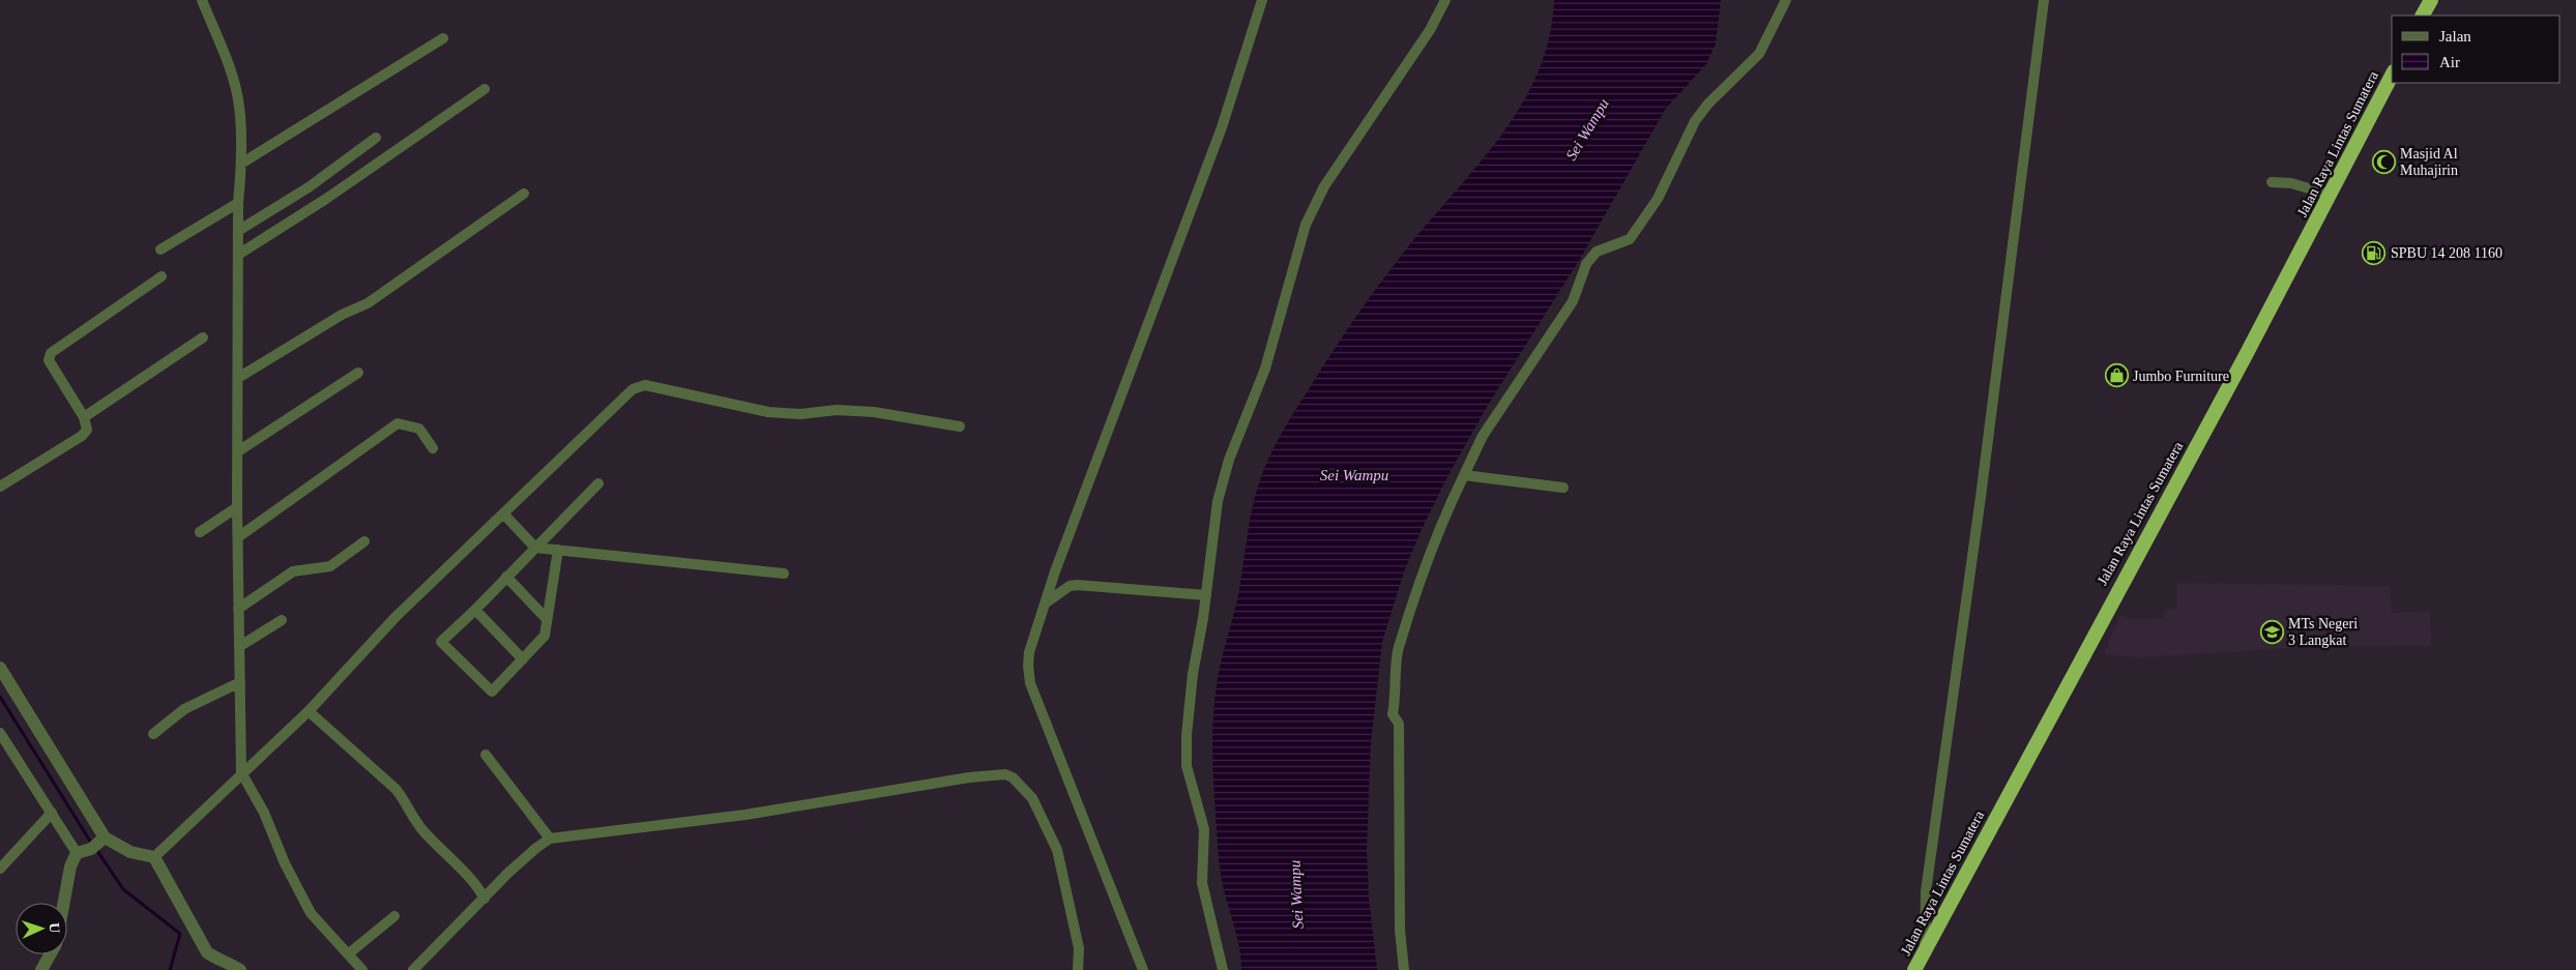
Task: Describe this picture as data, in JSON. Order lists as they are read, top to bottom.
{
  "streets": {
    "highway": ["Jalan Raya Lintas Sumatera"]
  },
  "water": ["Sei Wampu"],
  "places": {
    "mosque": ["Masjid Al Muhajirin"],
    "fuel station": ["SPBU 14 208 1160"],
    "shop": ["Jumbo Furniture"],
    "school or university": ["MTs Negeri 3 Langkat"]
  },
  "legend": ["Jalan", "Air"],
  "north": "right"
}
